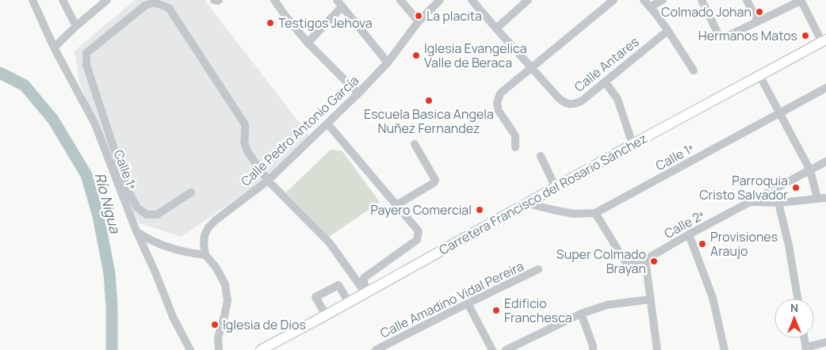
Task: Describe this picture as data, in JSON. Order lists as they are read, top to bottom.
{
  "streets": {
    "main road": ["Carretera Francisco del Rosario Sánchez"],
    "street": [
      "Calle Antares",
      "Calle Pedro Antonio García",
      "Calle 1ª",
      "Calle 2ª",
      "Calle Amadino Vidal Pereira"
    ]
  },
  "crossings": [
    ["Calle 1ª", "Carretera Francisco del Rosario Sánchez"],
    ["Calle 1ª", "Calle 2ª"]
  ],
  "water": ["Río Nigua"],
  "places": [
    "Colmado Johan",
    "La placita",
    "Testigos Jehova",
    "Hermanos Matos",
    "Iglesia Evangelica Valle de Beraca",
    "Escuela Basica Angela Nuñez Fernandez",
    "Parroquia Cristo Salvador",
    "Payero Comercial",
    "Provisiones Araujo",
    "Super Colmado Brayan",
    "Edificio Franchesca",
    "Iglesia de Dios"
  ],
  "north": "top"
}
